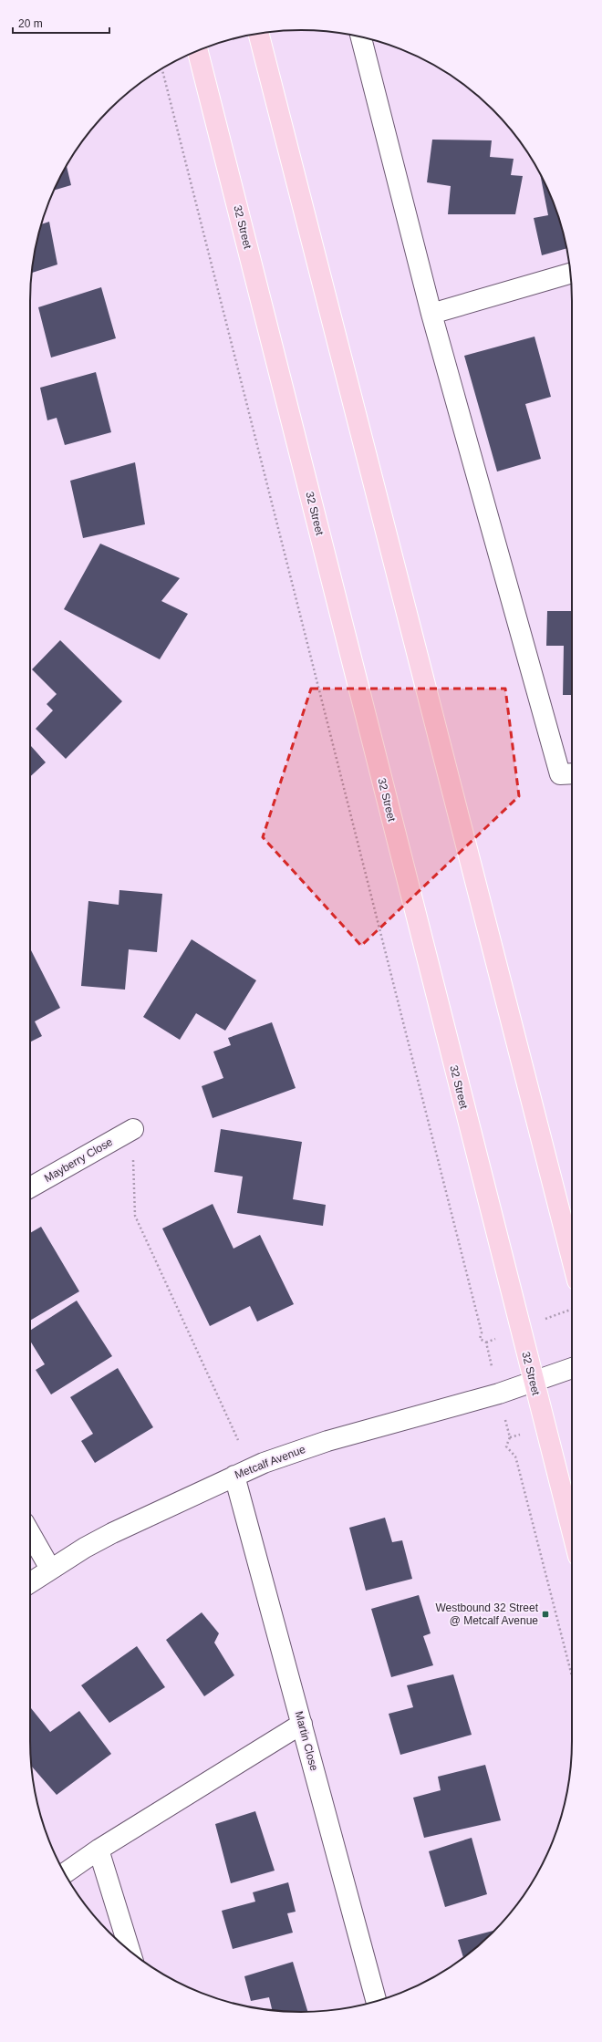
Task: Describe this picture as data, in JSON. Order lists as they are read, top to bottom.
{
  "streets": {
    "main road": ["32 Street"],
    "street": ["Mayberry Close", "Metcalf Avenue", "Martin Close"]
  },
  "crossings": [
    ["32 Street", "Metcalf Avenue"],
    ["Metcalf Avenue", "Martin Close"]
  ],
  "places": {
    "transit": ["Westbound 32 Street @ Metcalf Avenue"]
  },
  "scale_bar": "20 m"
}
